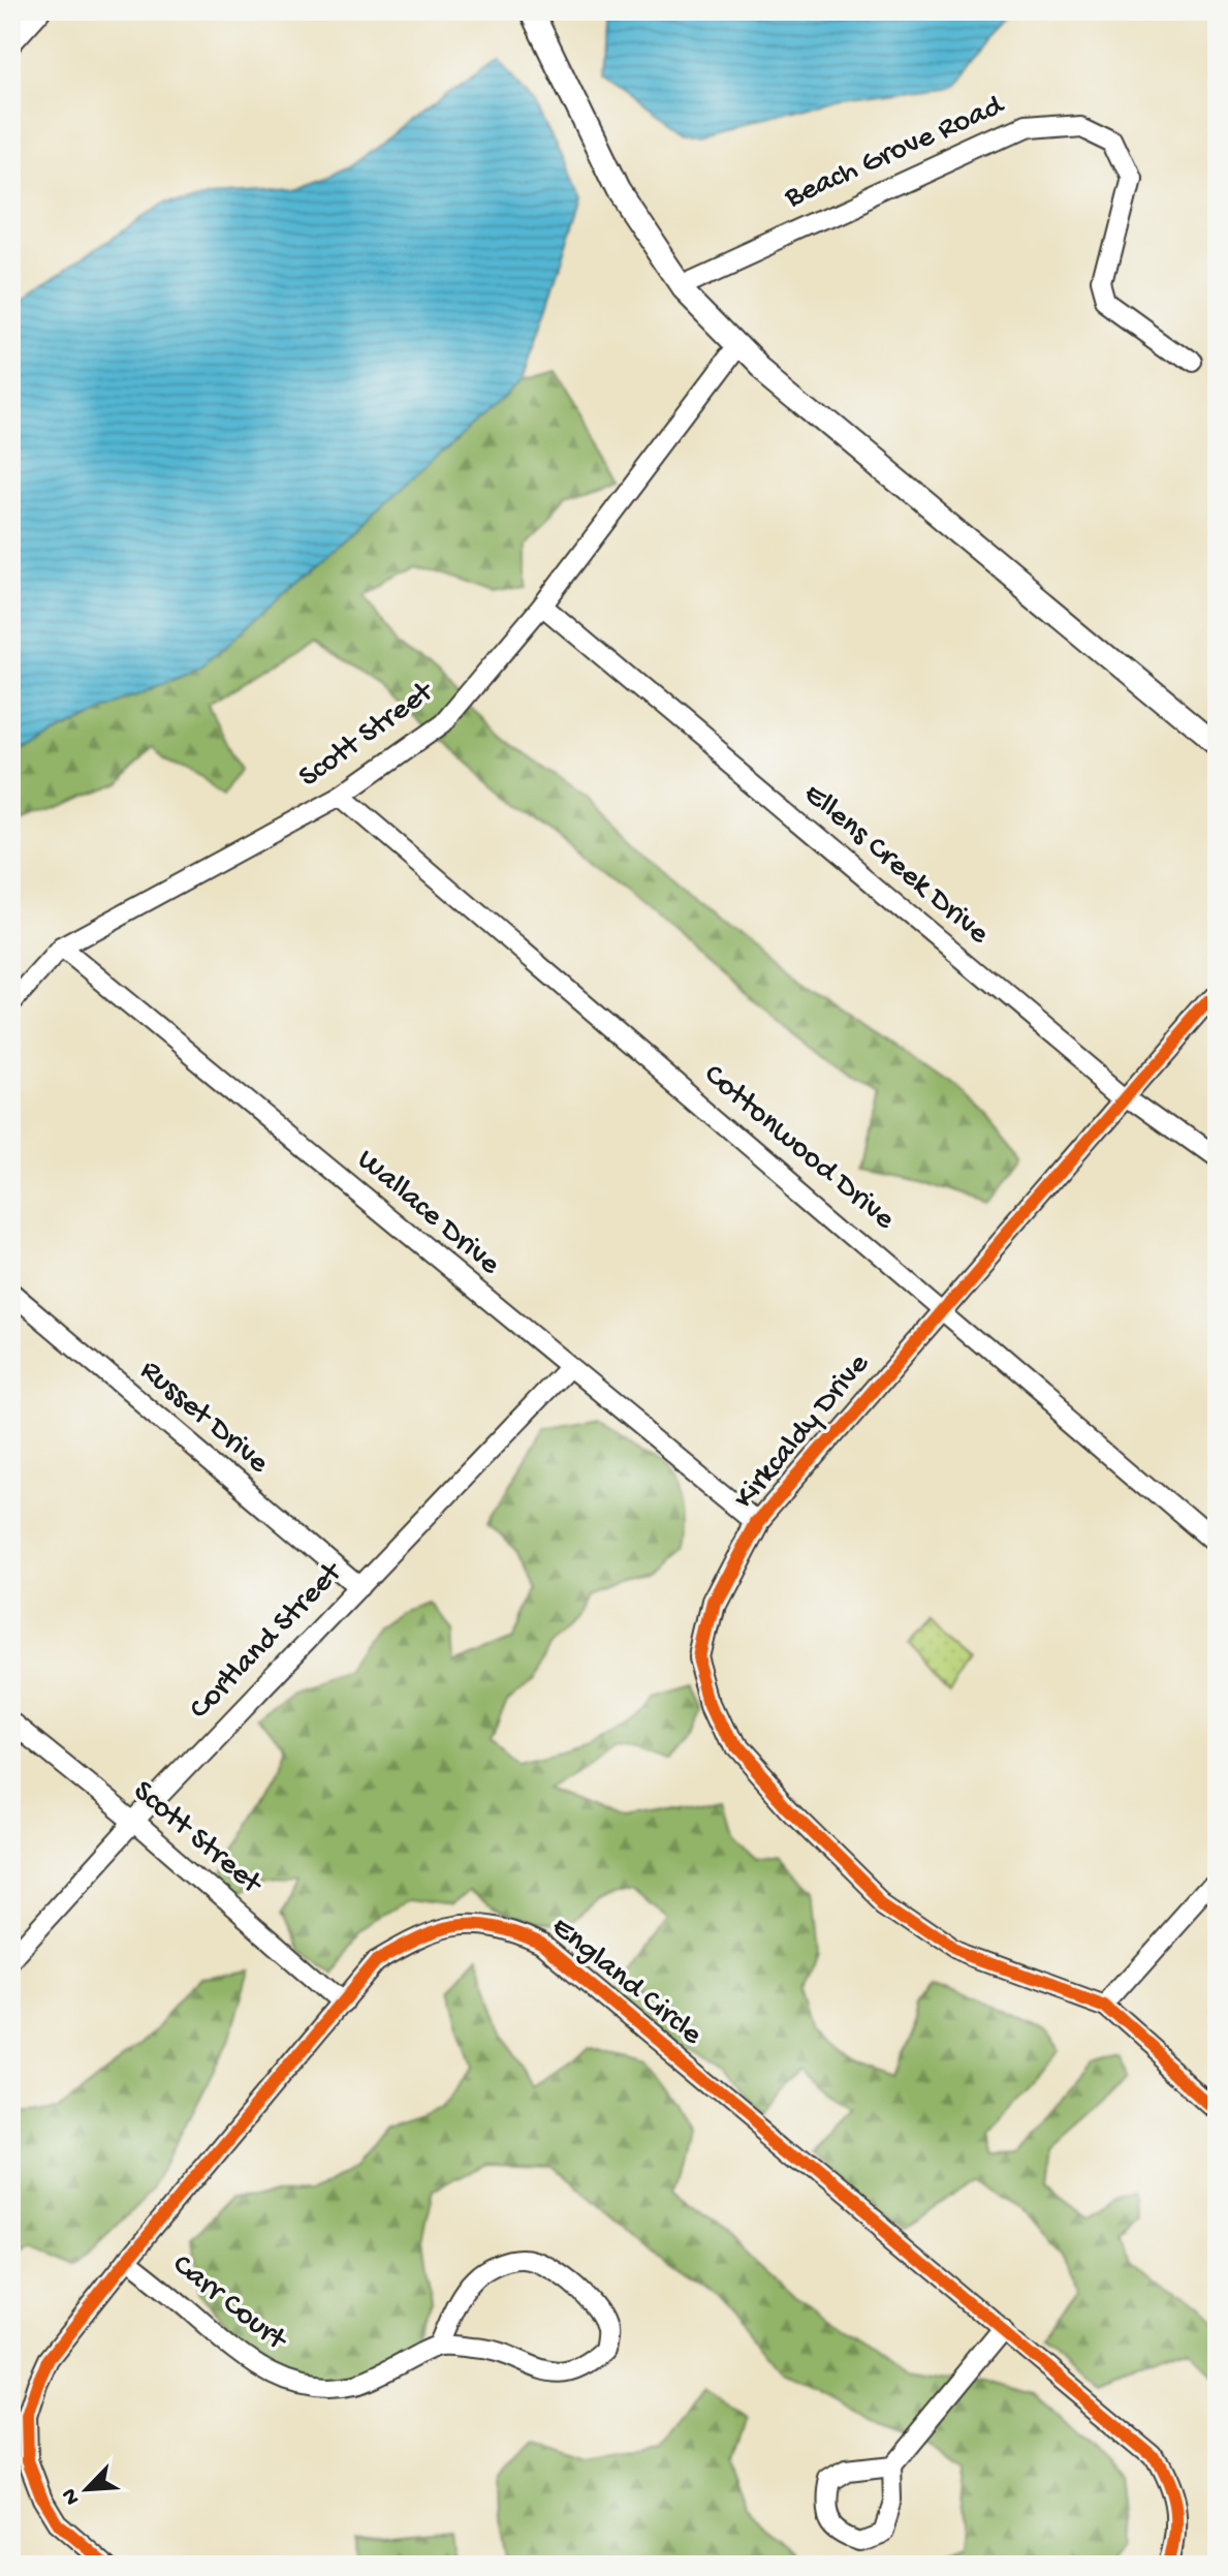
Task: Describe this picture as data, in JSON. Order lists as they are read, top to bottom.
{
  "streets": {
    "street": [
      "Beach Grove Road",
      "Scott Street",
      "Ellens Creek Drive",
      "Cottonwood Drive",
      "Wallace Drive",
      "Russet Drive",
      "Kirkcaldy Drive",
      "Cortland Street",
      "England Circle",
      "Carr Court"
    ]
  },
  "crossings": [
    ["Scott Street", "Ellens Creek Drive"],
    ["Scott Street", "Cottonwood Drive"],
    ["Scott Street", "Wallace Drive"],
    ["Scott Street", "Cortland Street"],
    ["Scott Street", "England Circle"],
    ["Ellens Creek Drive", "Kirkcaldy Drive"],
    ["Cottonwood Drive", "Kirkcaldy Drive"],
    ["Wallace Drive", "Kirkcaldy Drive"],
    ["Wallace Drive", "Cortland Street"],
    ["Russet Drive", "Cortland Street"],
    ["England Circle", "Carr Court"]
  ],
  "north": "bottom left"
}
